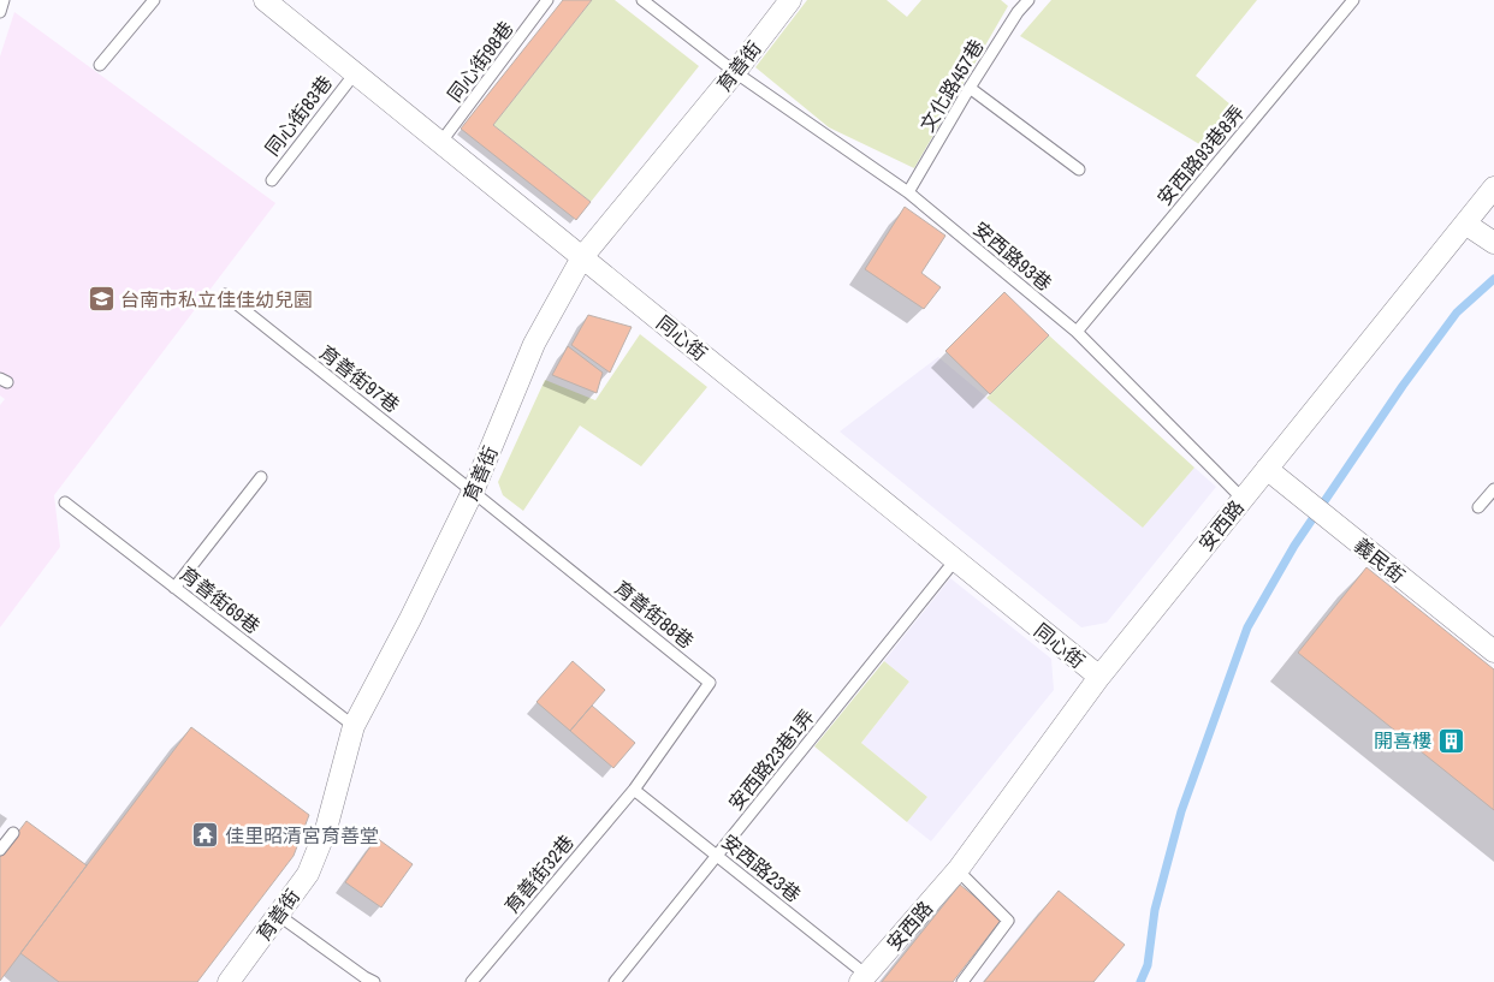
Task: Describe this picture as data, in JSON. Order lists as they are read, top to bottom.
{
  "streets": {
    "street": [
      "育善街",
      "同心街",
      "安西路",
      "義民街"
    ],
    "lane": [
      "同心街98巷",
      "文化路457巷",
      "同心街83巷",
      "安西路93巷8弄",
      "安西路93巷",
      "育善街97巷",
      "育善街69巷",
      "育善街88巷",
      "安西路23巷1弄",
      "安西路23巷",
      "育善街32巷"
    ]
  },
  "crossings": [
    ["同心街98巷", "同心街"],
    ["育善街", "安西路93巷"],
    ["育善街", "同心街"],
    ["育善街", "育善街97巷"],
    ["育善街", "育善街69巷"],
    ["育善街", "育善街88巷"],
    ["文化路457巷", "安西路93巷"],
    ["同心街83巷", "同心街"],
    ["安西路93巷8弄", "安西路93巷"],
    ["安西路93巷", "安西路"],
    ["同心街", "安西路"],
    ["同心街", "安西路23巷1弄"],
    ["育善街97巷", "育善街88巷"],
    ["安西路", "義民街"],
    ["安西路", "安西路23巷"],
    ["育善街88巷", "安西路23巷"],
    ["育善街88巷", "育善街32巷"],
    ["安西路23巷1弄", "安西路23巷"],
    ["安西路23巷", "育善街32巷"]
  ],
  "places": {
    "school or university": ["台南市私立佳佳幼兒園"],
    "building": ["開喜樓"],
    "temple": ["佳里昭清宮育善堂"]
  }
}
